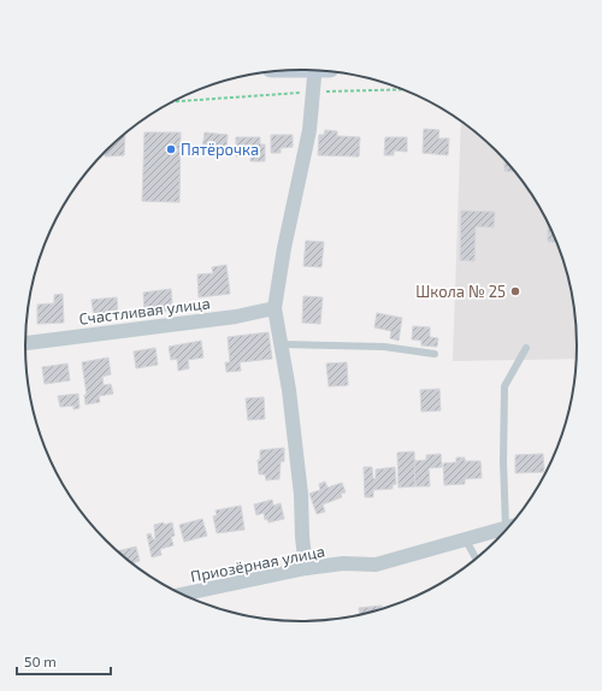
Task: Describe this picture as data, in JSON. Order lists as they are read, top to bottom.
{
  "streets": {
    "street": ["Счастливая улица", "Приозёрная улица"]
  },
  "places": ["Пятёрочка", "Школа № 25"],
  "scale_bar": "50 m"
}
